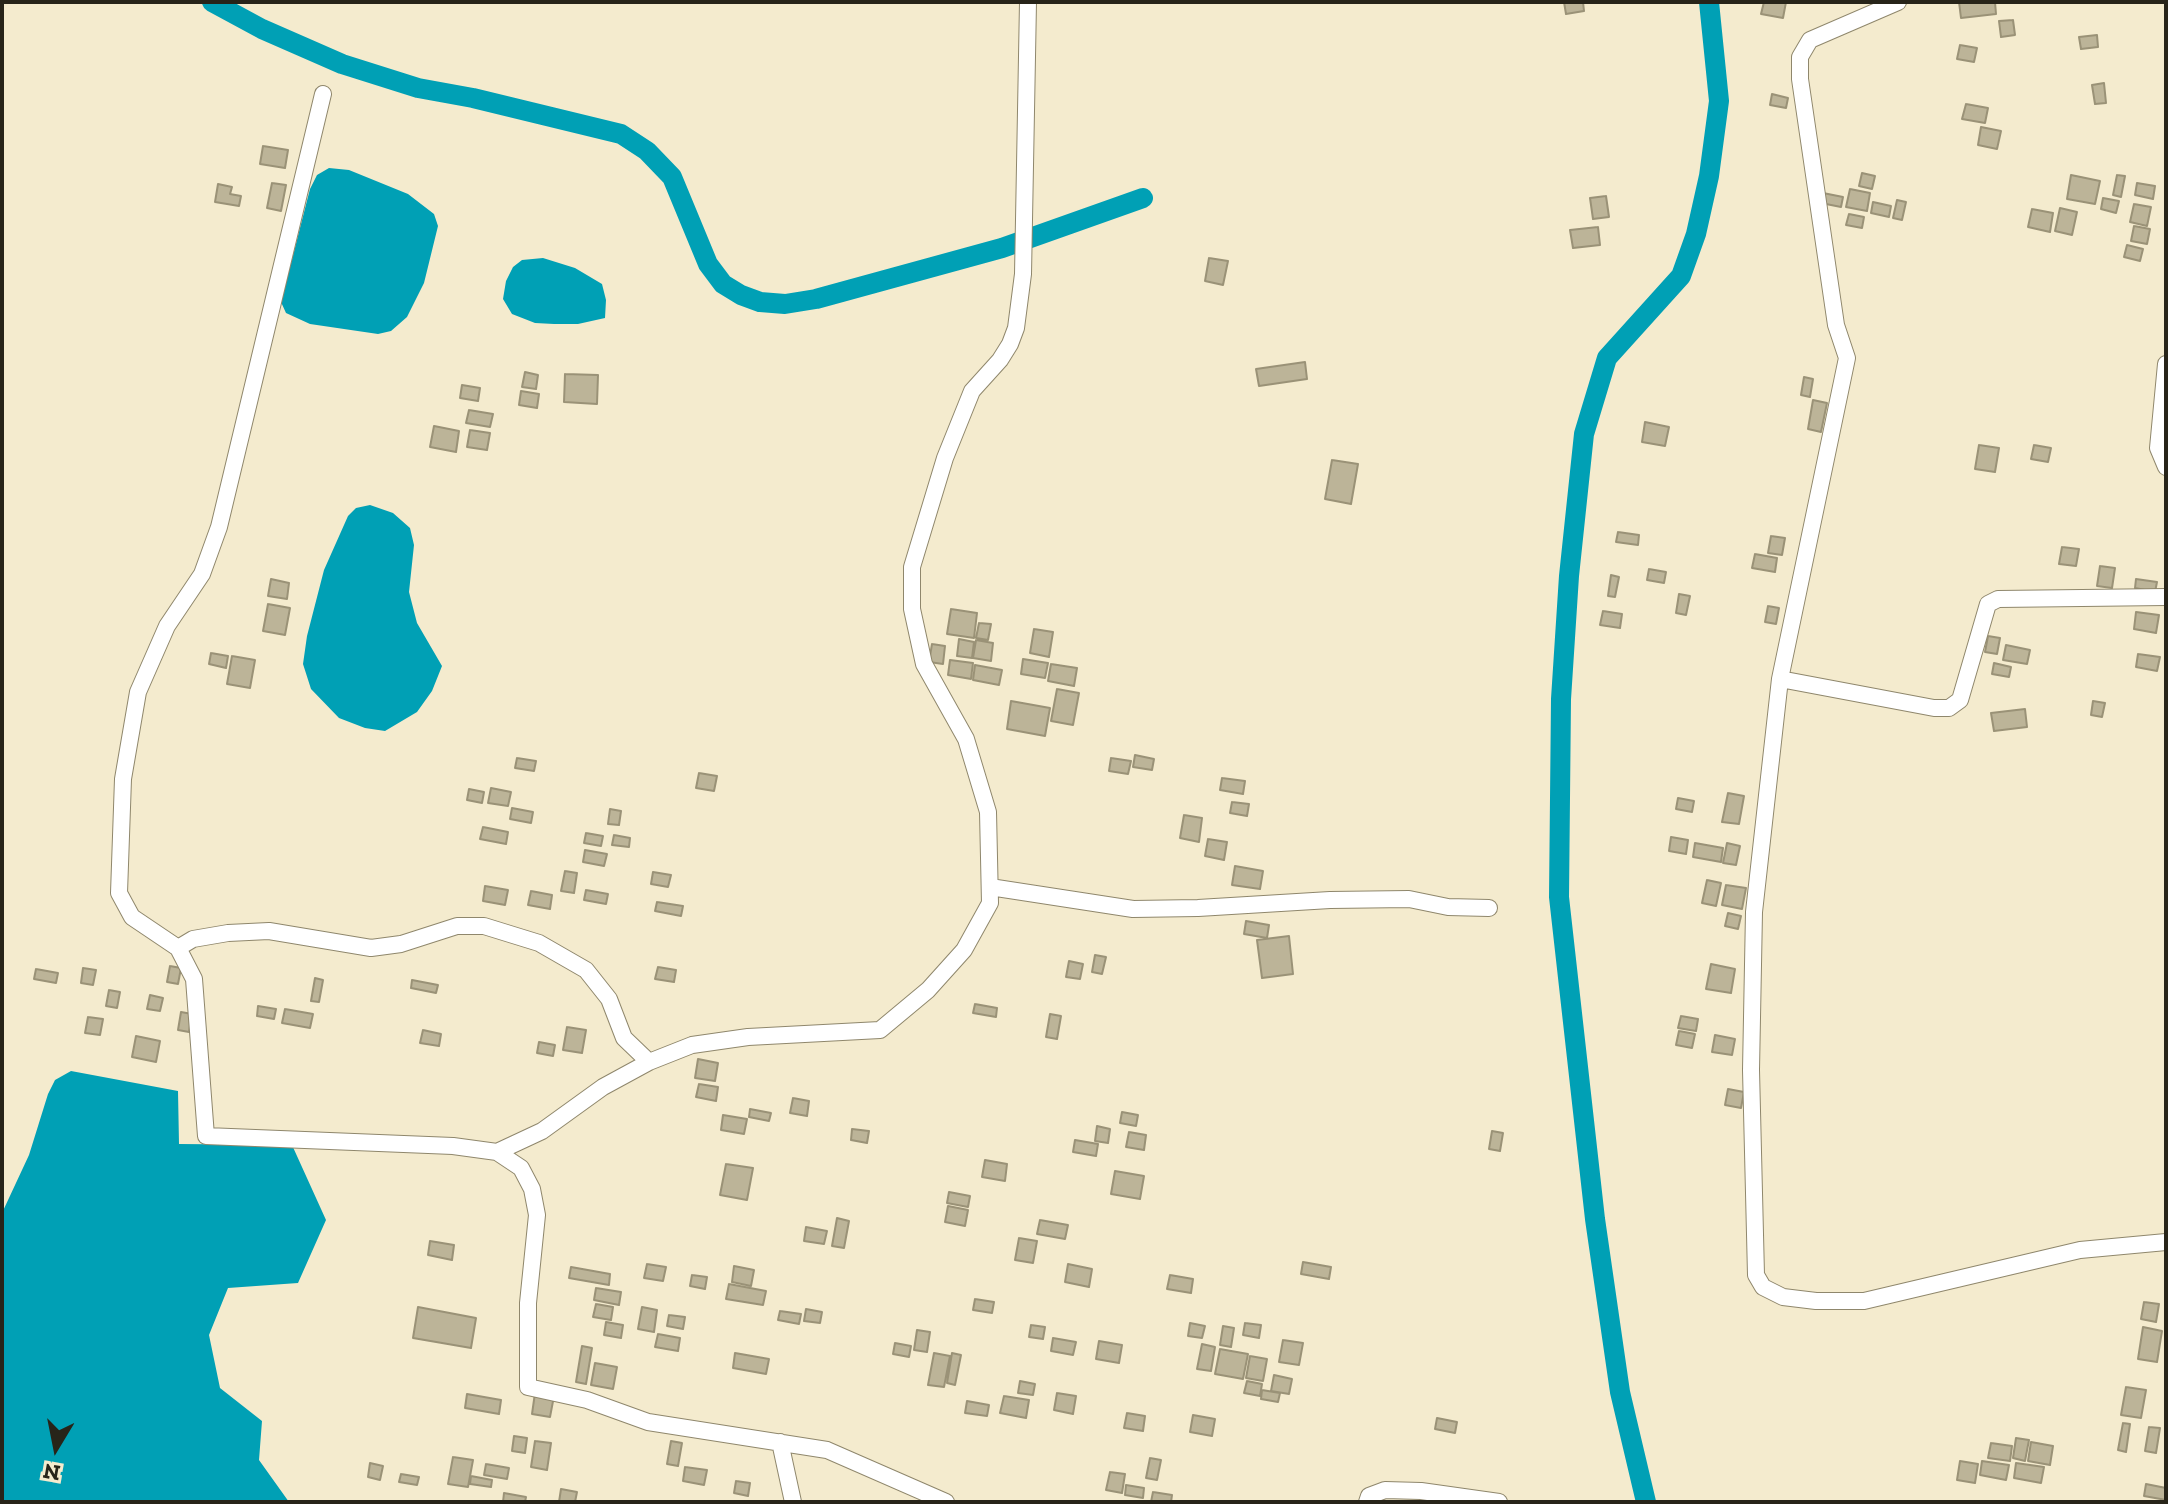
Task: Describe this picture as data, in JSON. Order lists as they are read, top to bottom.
{
  "north": "bottom"
}
